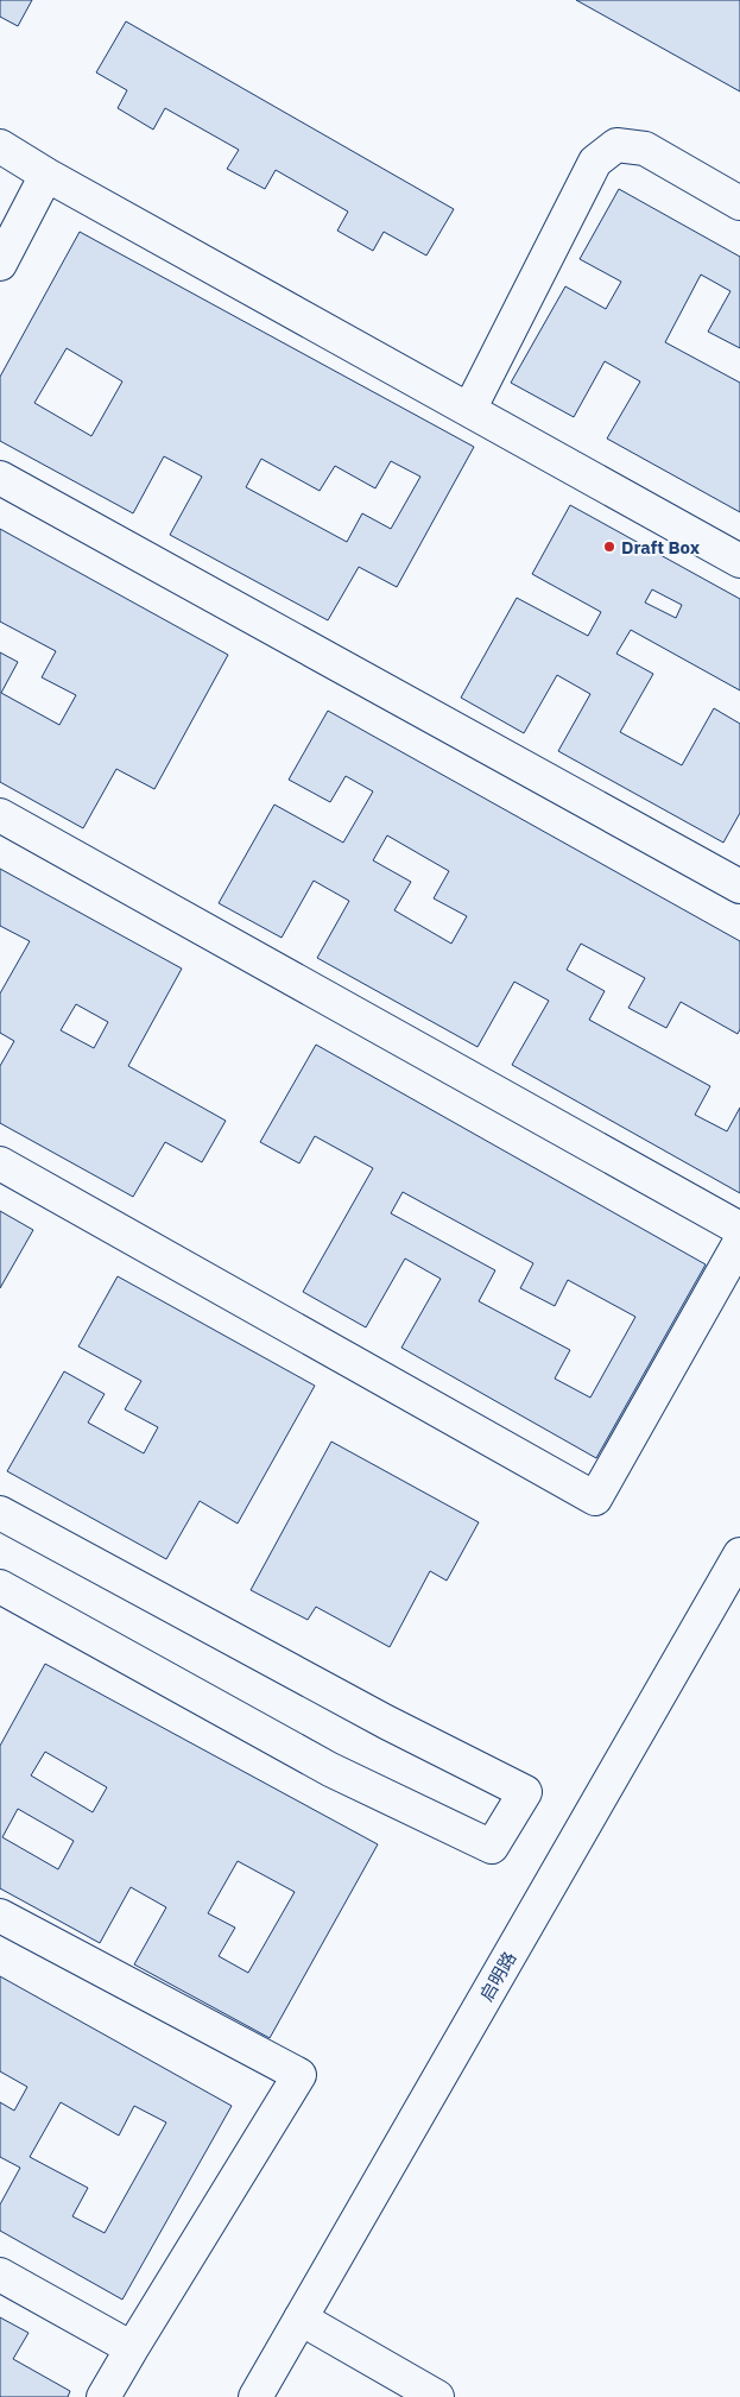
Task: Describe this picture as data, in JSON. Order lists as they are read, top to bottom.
{
  "streets": {
    "street": ["启明路"]
  },
  "places": ["Draft Box"]
}
